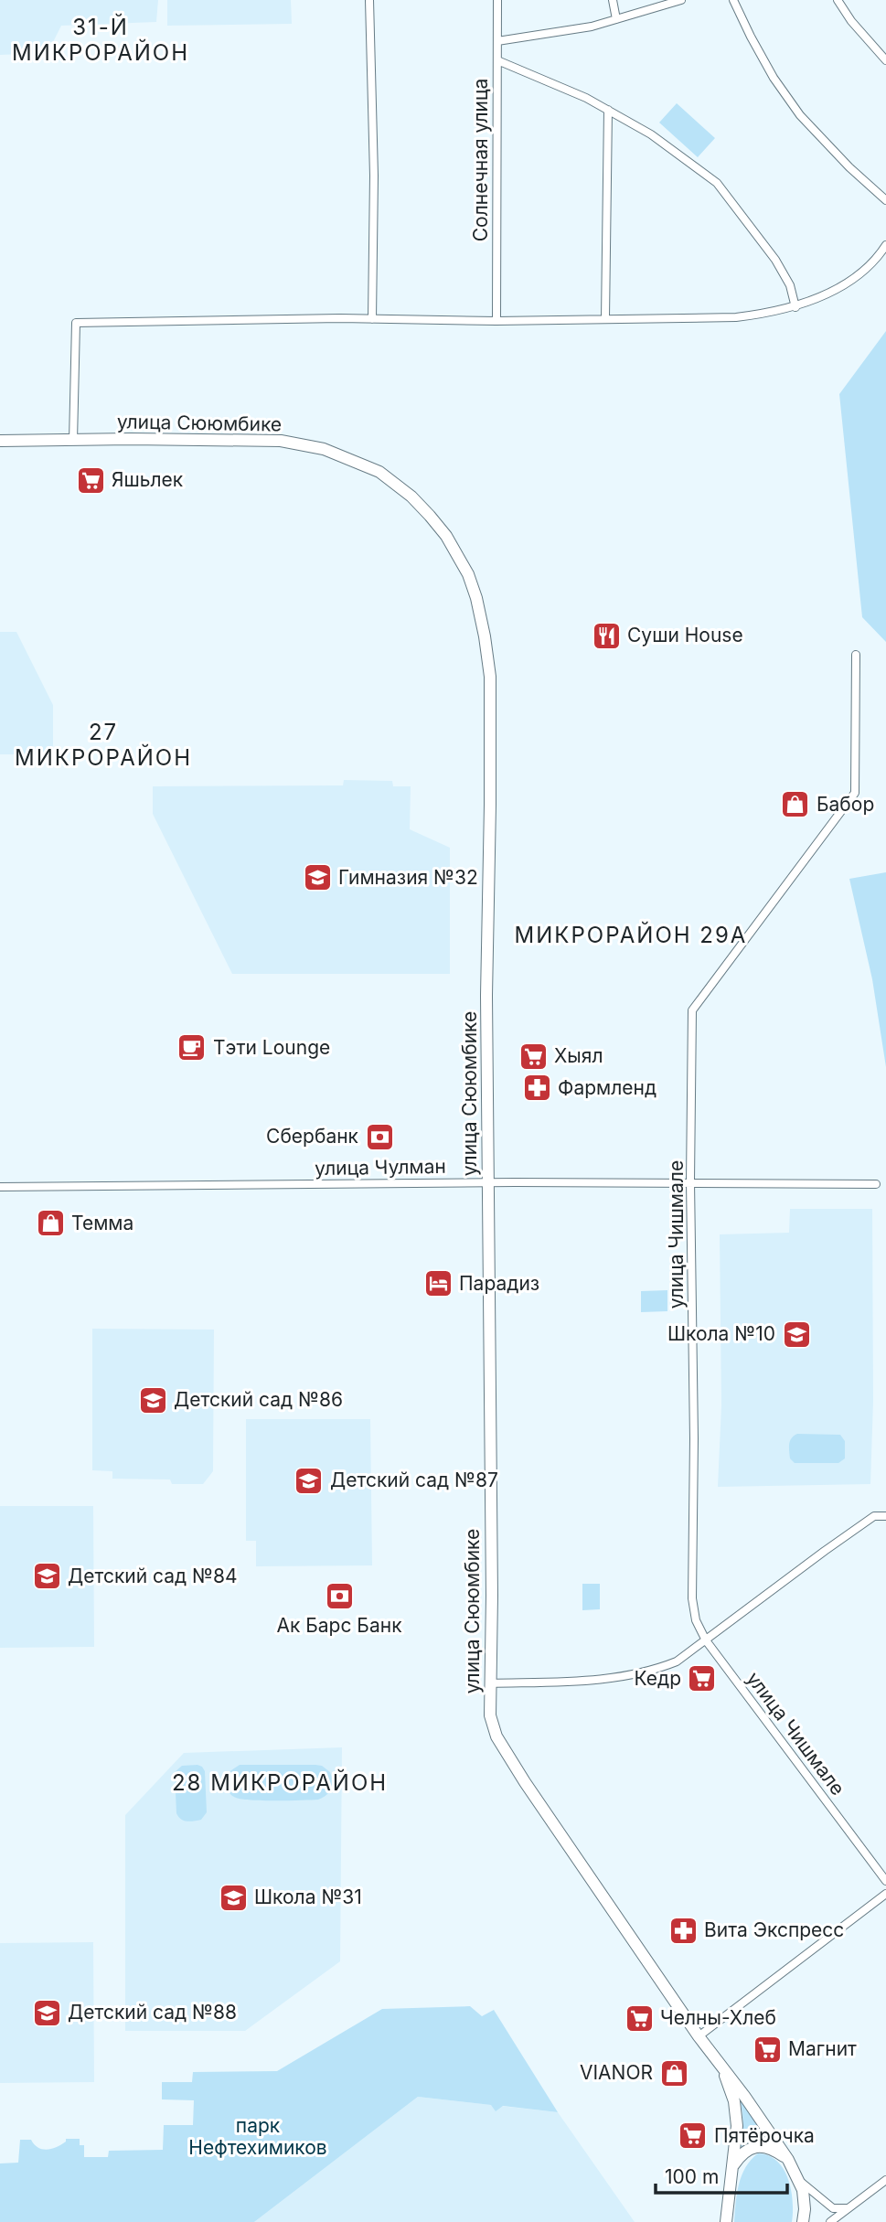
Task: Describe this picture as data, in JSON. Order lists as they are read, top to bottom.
{
  "streets": {
    "street": [
      "Солнечная улица",
      "улица Сююмбике",
      "улица Чулман",
      "улица Чишмале"
    ]
  },
  "crossings": [
    ["улица Сююмбике", "улица Чулман"],
    ["улица Чулман", "улица Чишмале"]
  ],
  "districts": [
    "31-Й МИКРОРАЙОН",
    "27 МИКРОРАЙОН",
    "МИКРОРАЙОН 29А",
    "28 МИКРОРАЙОН"
  ],
  "parks": ["парк Нефтехимиков"],
  "places": {
    "supermarket": [
      "Яшьлек",
      "Хыял",
      "Кедр",
      "Челны-Хлеб",
      "Магнит",
      "Пятёрочка"
    ],
    "restaurant": ["Суши House"],
    "shop": ["Бабор", "Темма", "VIANOR"],
    "school or university": [
      "Гимназия №32",
      "Школа №10",
      "Детский сад №86",
      "Детский сад №87",
      "Детский сад №84",
      "Школа №31",
      "Детский сад №88"
    ],
    "cafe": ["Тэти Lounge"],
    "pharmacy": ["Фармленд", "Вита Экспресс"],
    "bank": ["Сбербанк", "Ак Барс Банк"],
    "hotel": ["Парадиз"]
  },
  "scale_bar": "100 m"
}
